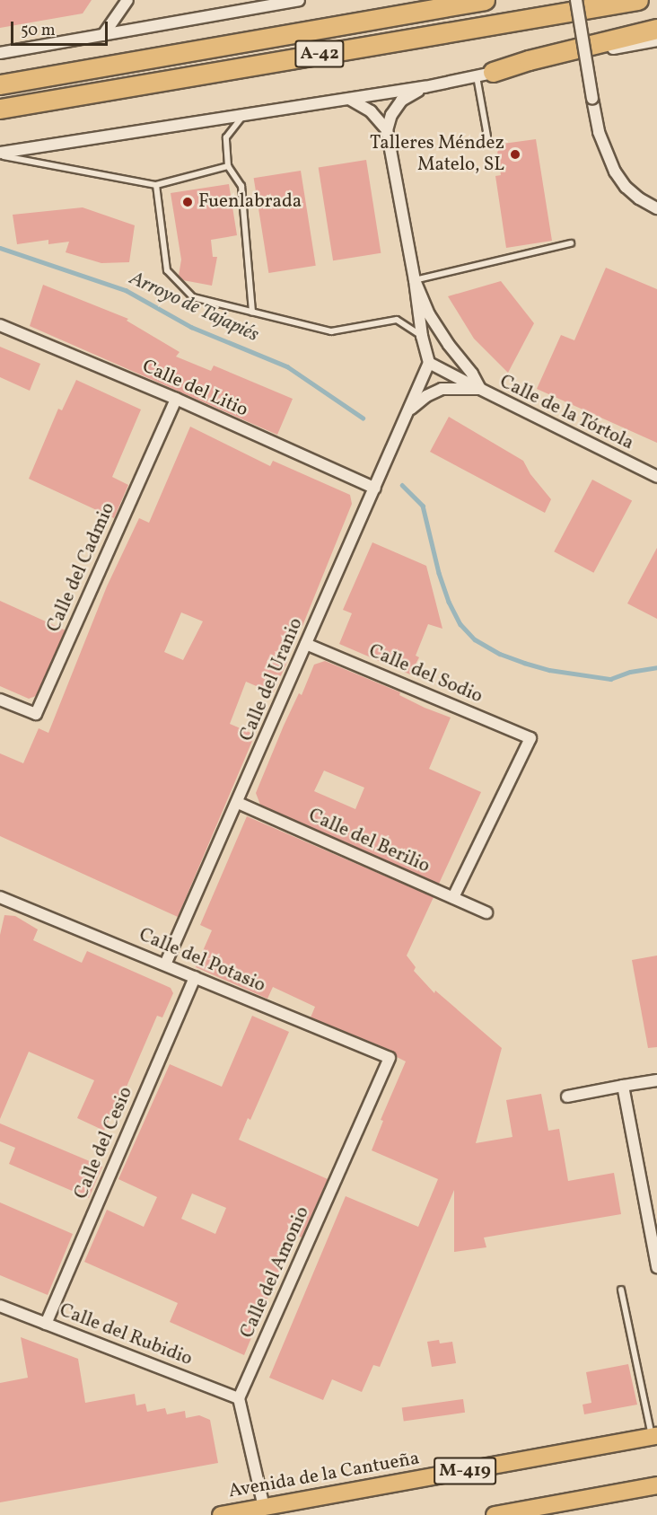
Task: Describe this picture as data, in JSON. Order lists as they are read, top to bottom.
{
  "streets": {
    "highway": ["A-42"],
    "main road": ["M-419", "Avenida de la Cantueña"],
    "street": [
      "Calle del Litio",
      "Calle de la Tórtola",
      "Calle del Cadmio",
      "Calle del Sodio",
      "Calle del Uranio",
      "Calle del Berilio",
      "Calle del Potasio",
      "Calle del Cesio",
      "Calle del Amonio",
      "Calle del Rubidio"
    ]
  },
  "crossings": [
    ["Calle del Litio", "Calle del Cadmio"],
    ["Calle del Litio", "Calle del Uranio"],
    ["Calle del Sodio", "Calle del Uranio"],
    ["Calle del Sodio", "Calle del Berilio"],
    ["Calle del Uranio", "Calle del Berilio"],
    ["Calle del Uranio", "Calle del Potasio"],
    ["Calle del Potasio", "Calle del Cesio"],
    ["Calle del Potasio", "Calle del Amonio"],
    ["Calle del Cesio", "Calle del Rubidio"],
    ["Calle del Amonio", "Calle del Rubidio"]
  ],
  "water": ["Arroyo de Tajapiés"],
  "places": ["Talleres Méndez Matelo, SL", "Fuenlabrada"],
  "scale_bar": "50 m"
}
